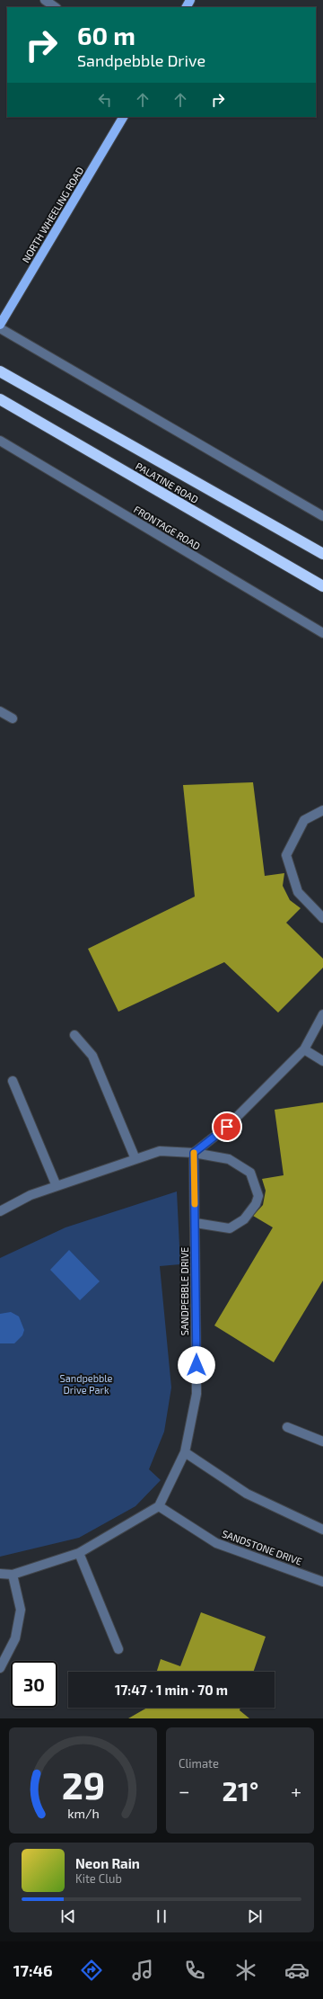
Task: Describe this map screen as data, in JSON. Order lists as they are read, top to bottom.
{
  "streets": {
    "highway": ["PALATINE ROAD"],
    "main road": ["NORTH WHEELING ROAD"],
    "street": ["FRONTAGE ROAD", "SANDPEBBLE DRIVE", "SANDSTONE DRIVE"]
  },
  "crossings": [
    ["SANDPEBBLE DRIVE", "SANDSTONE DRIVE"]
  ],
  "parks": ["Sandpebble Drive Park"],
  "page": {
    "turn": ["60 m", "Sandpebble Drive"],
    "limit": "30",
    "trip": "17:47 · 1 min · 70 m",
    "tile": "Climate",
    "heat": ["−", "21°", "+"],
    "song": ["Neon Rain", "Kite Club"],
    "tabs": "17:46",
    "gauge": ["29", "km/h"]
  }
}
